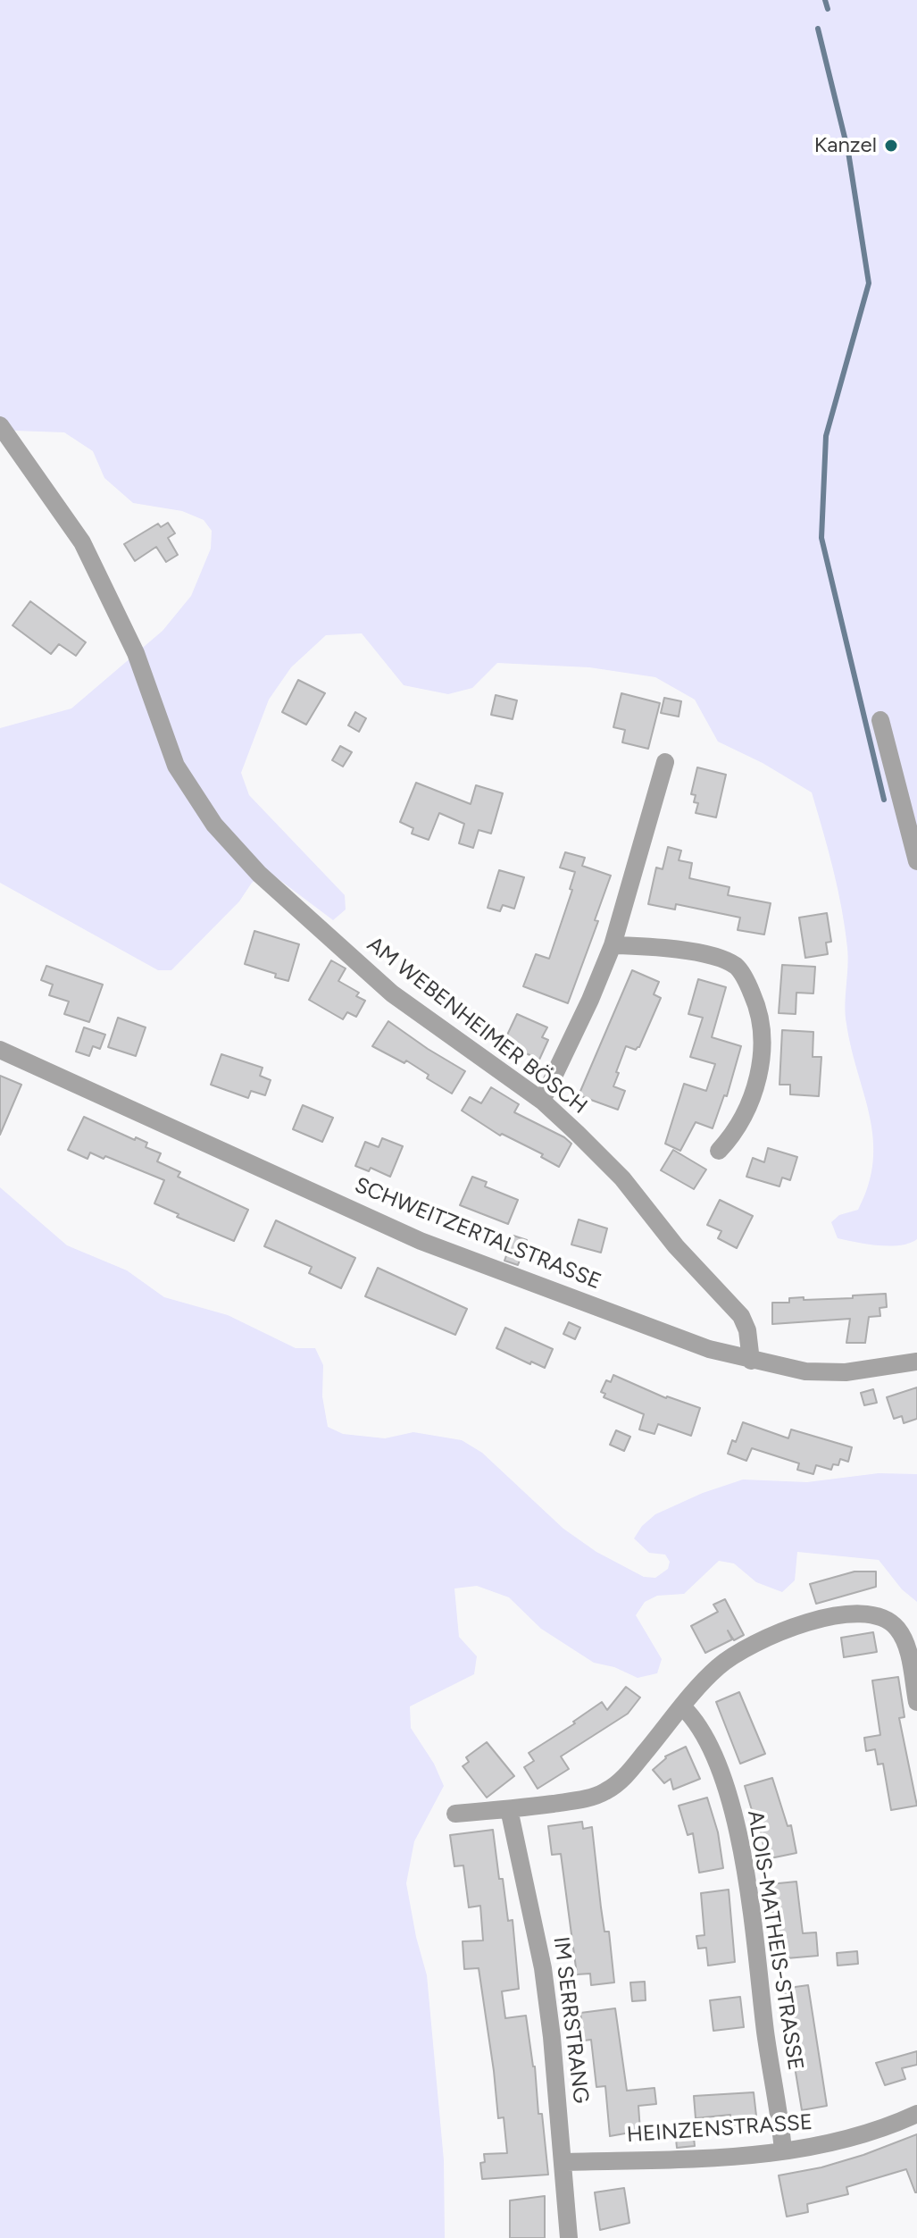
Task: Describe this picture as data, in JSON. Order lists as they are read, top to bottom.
{
  "streets": {
    "street": [
      "AM WEBENHEIMER BÖSCH",
      "SCHWEITZERTALSTRASSE",
      "ALOIS-MATHEIS-STRASSE",
      "IM SERRSTRANG",
      "HEINZENSTRASSE"
    ]
  },
  "crossings": [
    ["AM WEBENHEIMER BÖSCH", "SCHWEITZERTALSTRASSE"],
    ["ALOIS-MATHEIS-STRASSE", "HEINZENSTRASSE"],
    ["IM SERRSTRANG", "HEINZENSTRASSE"]
  ],
  "places": ["Kanzel"]
}
